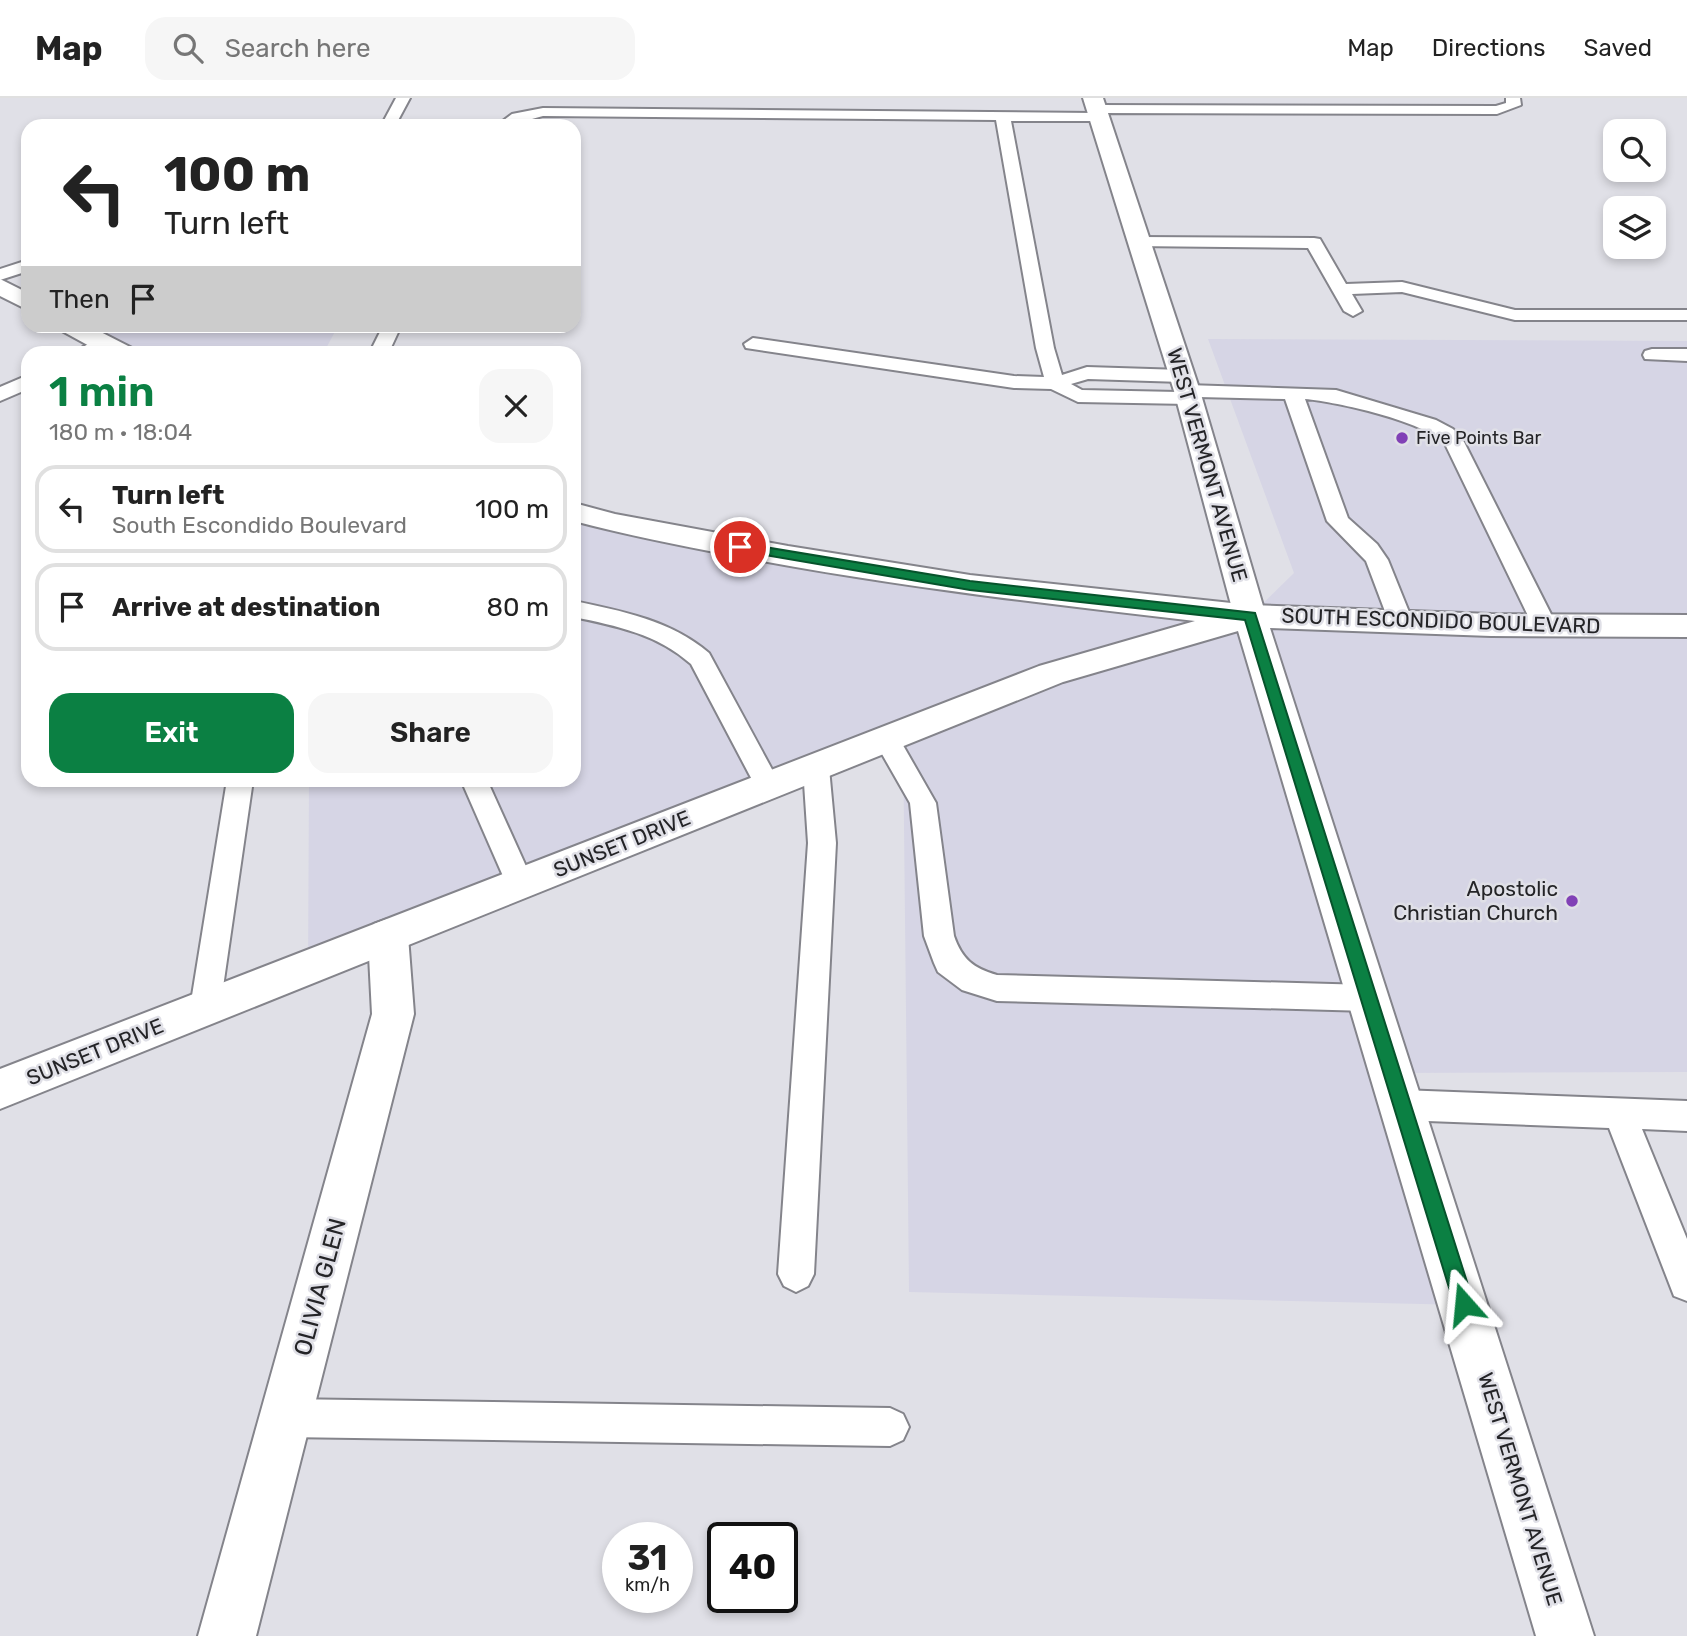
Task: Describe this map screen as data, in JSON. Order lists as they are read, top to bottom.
{
  "streets": {
    "street": [
      "WEST VERMONT AVENUE",
      "SOUTH ESCONDIDO BOULEVARD",
      "SUNSET DRIVE",
      "OLIVIA GLEN"
    ]
  },
  "crossings": [
    ["WEST VERMONT AVENUE", "SOUTH ESCONDIDO BOULEVARD"],
    ["WEST VERMONT AVENUE", "SUNSET DRIVE"],
    ["SOUTH ESCONDIDO BOULEVARD", "SUNSET DRIVE"],
    ["SUNSET DRIVE", "OLIVIA GLEN"]
  ],
  "places": ["Five Points Bar", "Apostolic Christian Church"],
  "page": {
    "header": "Map",
    "search": "Search here",
    "nav": ["Map", "Directions", "Saved"],
    "turn": ["100 m", "Turn left"],
    "then": "Then",
    "heading": ["1 min", "180 m · 18:04"],
    "list": [
      {
        "name": "Turn left",
        "note": "South Escondido Boulevard",
        "value": "100 m"
      },
      {
        "name": "Arrive at destination",
        "value": "80 m"
      }
    ],
    "buttons": ["Exit", "Share"],
    "speed": "31 km/h",
    "limit": "40"
  }
}
